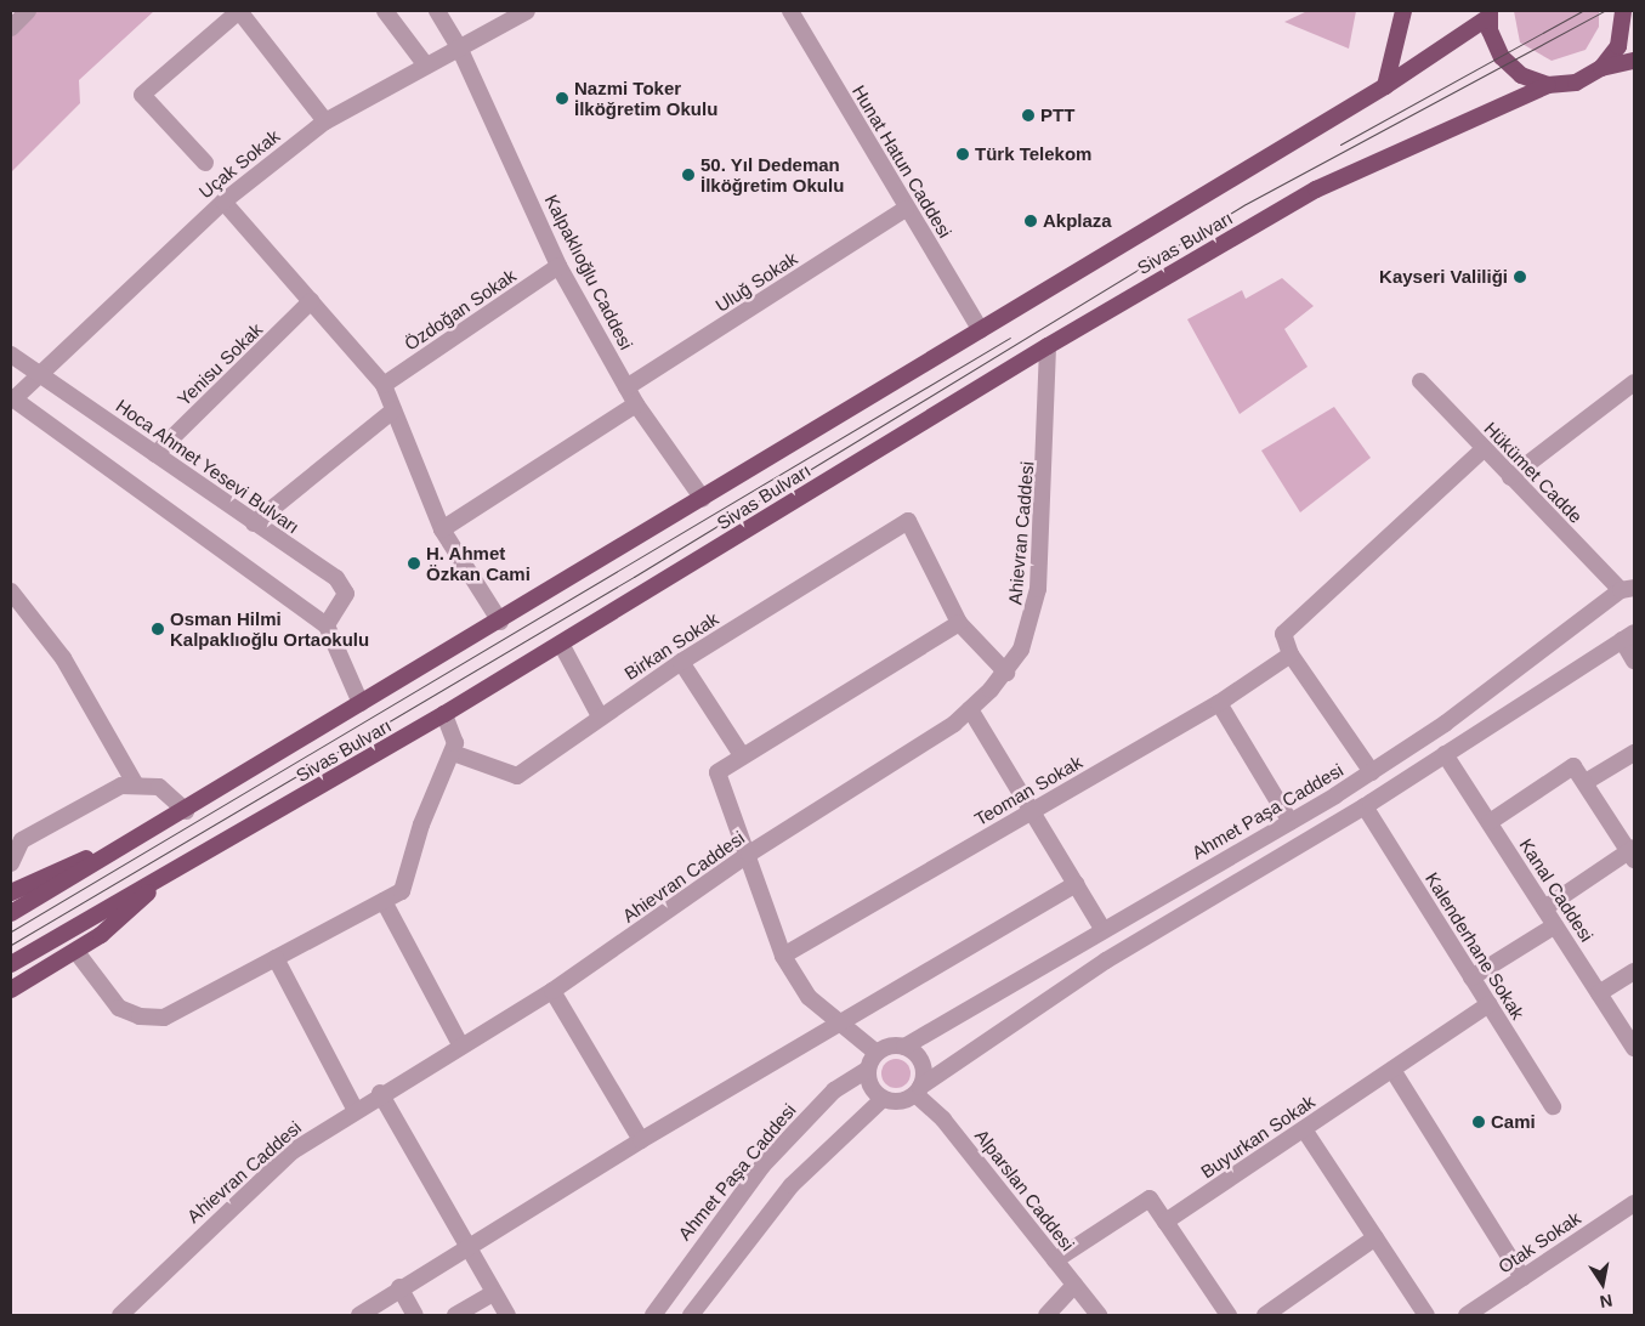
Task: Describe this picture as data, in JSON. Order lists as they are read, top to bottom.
{
  "streets": {
    "highway": ["Sivas Bulvarı"],
    "street": [
      "Hunat Hatun Caddesi",
      "Uçak Sokak",
      "Kalpaklıoğlu Caddesi",
      "Uluğ Sokak",
      "Özdoğan Sokak",
      "Yenisu Sokak",
      "Hoca Ahmet Yesevi Bulvarı",
      "Hükümet Cadde",
      "Ahievran Caddesi",
      "Birkan Sokak",
      "Teoman Sokak",
      "Ahmet Paşa Caddesi",
      "Kanal Caddesi",
      "Kalenderhane Sokak",
      "Buyurkan Sokak",
      "Alparslan Caddesi",
      "Otak Sokak"
    ]
  },
  "crossings": [
    ["Hunat Hatun Caddesi", "Sivas Bulvarı"],
    ["Hunat Hatun Caddesi", "Uluğ Sokak"],
    ["Uçak Sokak", "Kalpaklıoğlu Caddesi"],
    ["Uçak Sokak", "Hoca Ahmet Yesevi Bulvarı"],
    ["Sivas Bulvarı", "Kalpaklıoğlu Caddesi"],
    ["Sivas Bulvarı", "Ahievran Caddesi"],
    ["Kalpaklıoğlu Caddesi", "Uluğ Sokak"],
    ["Kalpaklıoğlu Caddesi", "Özdoğan Sokak"],
    ["Yenisu Sokak", "Hoca Ahmet Yesevi Bulvarı"],
    ["Hükümet Cadde", "Ahmet Paşa Caddesi"],
    ["Ahmet Paşa Caddesi", "Alparslan Caddesi"],
    ["Kalenderhane Sokak", "Buyurkan Sokak"]
  ],
  "places": [
    "Nazmi Toker İlköğretim Okulu",
    "PTT",
    "Türk Telekom",
    "50. Yıl Dedeman İlköğretim Okulu",
    "Akplaza",
    "Kayseri Valiliği",
    "H. Ahmet Özkan Cami",
    "Osman Hilmi Kalpaklıoğlu Ortaokulu",
    "Cami"
  ],
  "north": "bottom"
}
